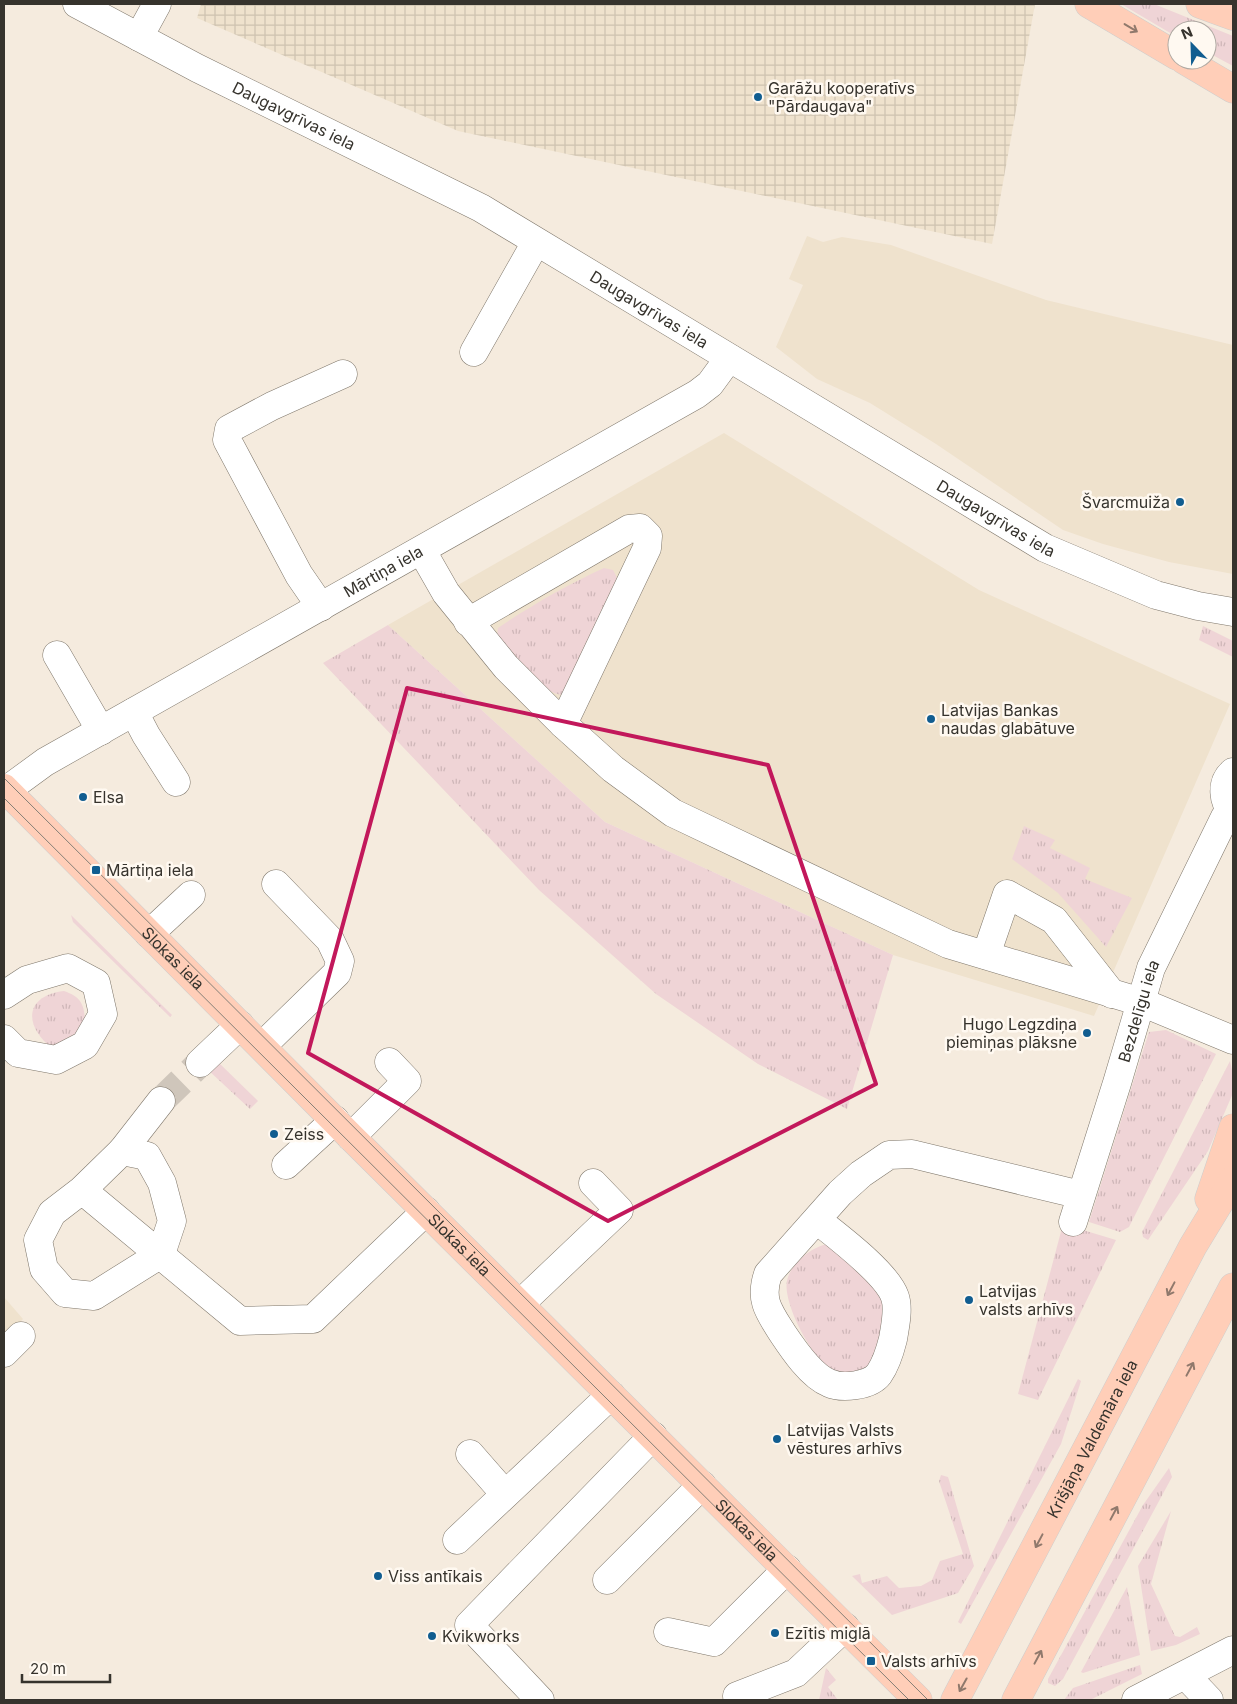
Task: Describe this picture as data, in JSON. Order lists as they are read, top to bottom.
{
  "streets": {
    "main road": ["Slokas iela", "Krišjāņa Valdemāra iela"],
    "street": ["Daugavgrīvas iela", "Mārtiņa iela", "Bezdelīgu iela"]
  },
  "crossings": [
    ["Daugavgrīvas iela", "Mārtiņa iela"],
    ["Mārtiņa iela", "Slokas iela"]
  ],
  "places": {
    "other": [
      "Garāžu kooperatīvs \"Pārdaugava\"",
      "Švarcmuiža",
      "Latvijas Bankas naudas glabātuve",
      "Elsa",
      "Hugo Legzdiņa piemiņas plāksne",
      "Zeiss",
      "Latvijas valsts arhīvs",
      "Latvijas Valsts vēstures arhīvs",
      "Viss antīkais",
      "Ezītis miglā",
      "Kvikworks"
    ],
    "transit": ["Mārtiņa iela", "Valsts arhīvs"]
  },
  "scale_bar": "20 m",
  "north": "top left"
}
